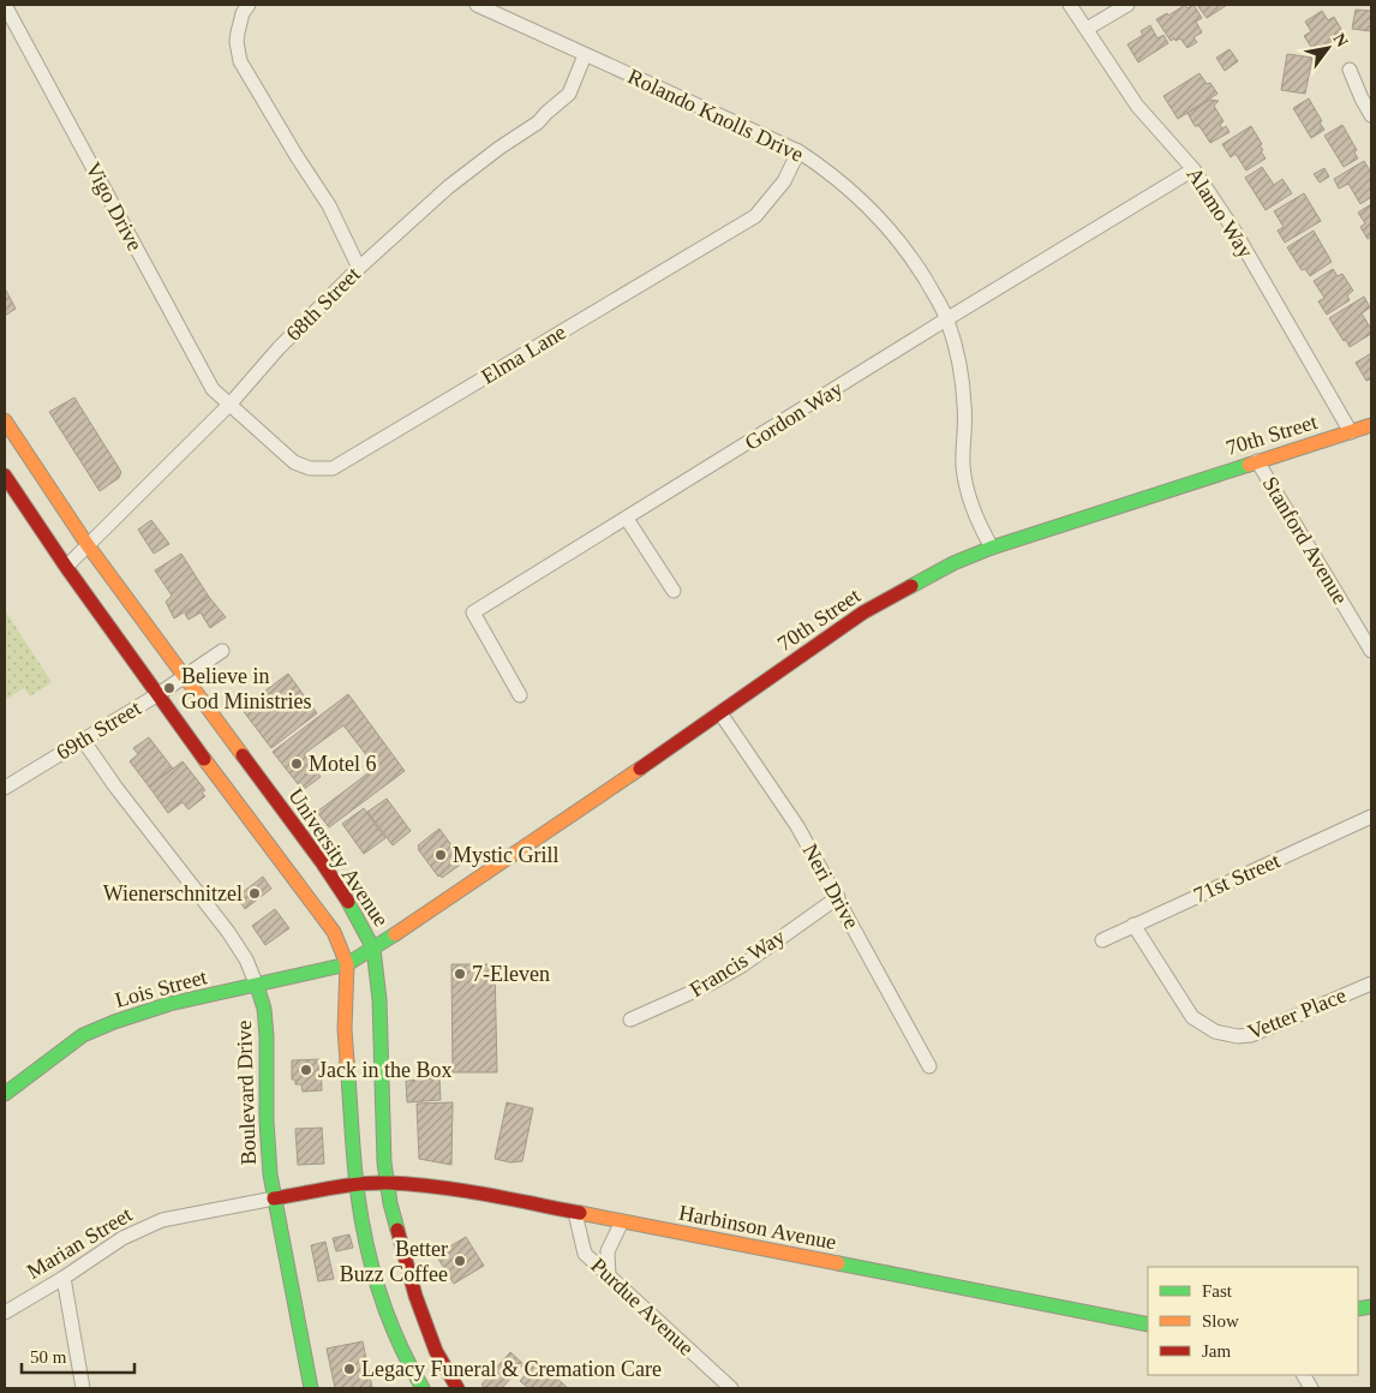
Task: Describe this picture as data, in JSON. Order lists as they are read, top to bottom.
{
  "streets": {
    "main road": [
      "70th Street",
      "University Avenue",
      "Lois Street",
      "Boulevard Drive",
      "Harbinson Avenue",
      "Marian Street"
    ],
    "street": [
      "Rolando Knolls Drive",
      "Vigo Drive",
      "Alamo Way",
      "68th Street",
      "Elma Lane",
      "Gordon Way",
      "Stanford Avenue",
      "69th Street",
      "71st Street",
      "Neri Drive",
      "Francis Way",
      "Vetter Place",
      "Purdue Avenue"
    ]
  },
  "crossings": [
    ["Rolando Knolls Drive", "68th Street"],
    ["Rolando Knolls Drive", "Elma Lane"],
    ["Rolando Knolls Drive", "Gordon Way"],
    ["Rolando Knolls Drive", "70th Street"],
    ["Vigo Drive", "68th Street"],
    ["Vigo Drive", "Elma Lane"],
    ["Alamo Way", "Gordon Way"],
    ["Alamo Way", "70th Street"],
    ["68th Street", "Elma Lane"],
    ["68th Street", "University Avenue"],
    ["70th Street", "Stanford Avenue"],
    ["70th Street", "University Avenue"],
    ["70th Street", "Neri Drive"],
    ["70th Street", "Lois Street"],
    ["69th Street", "University Avenue"],
    ["69th Street", "Boulevard Drive"],
    ["University Avenue", "Harbinson Avenue"],
    ["71st Street", "Vetter Place"],
    ["Neri Drive", "Francis Way"],
    ["Lois Street", "Boulevard Drive"],
    ["Boulevard Drive", "Marian Street"],
    ["Harbinson Avenue", "Marian Street"],
    ["Harbinson Avenue", "Purdue Avenue"]
  ],
  "places": [
    "Believe in God Ministries",
    "Motel 6",
    "Mystic Grill",
    "Wienerschnitzel",
    "7-Eleven",
    "Jack in the Box",
    "Better Buzz Coffee",
    "Legacy Funeral & Cremation Care"
  ],
  "legend": ["Fast", "Slow", "Jam"],
  "scale_bar": "50 m",
  "north": "top right"
}
